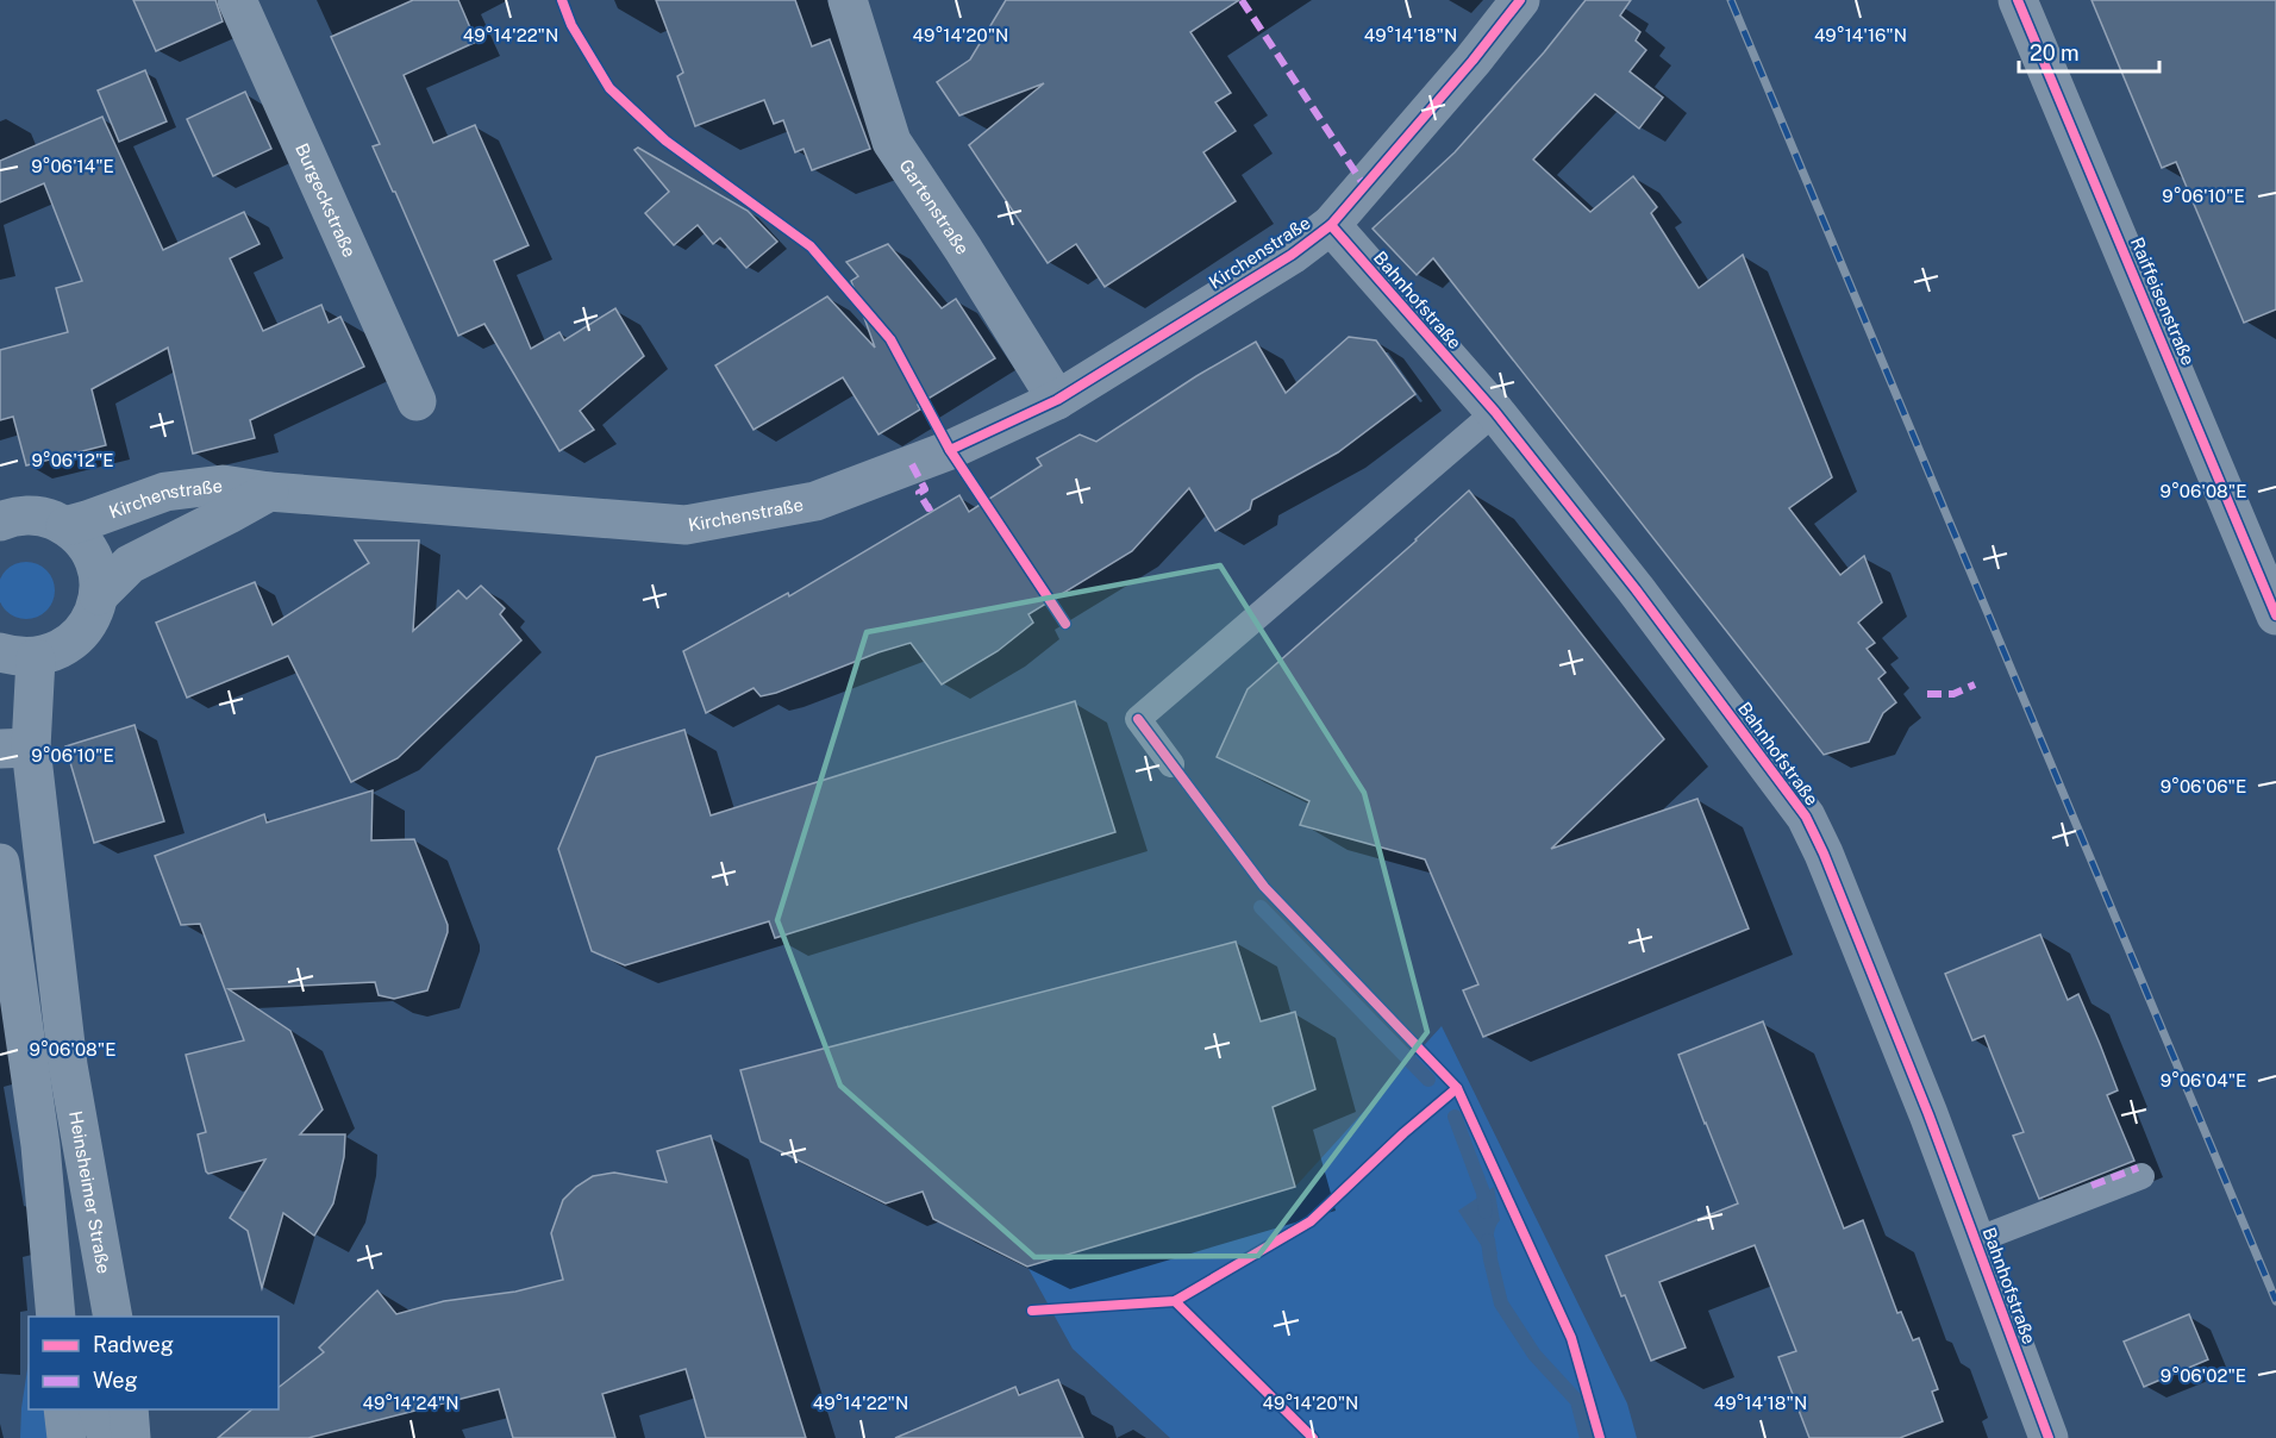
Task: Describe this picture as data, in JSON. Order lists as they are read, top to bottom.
{
  "streets": {
    "street": [
      "Burgeckstraße",
      "Gartenstraße",
      "Kirchenstraße",
      "Bahnhofstraße",
      "Raiffeisenstraße",
      "Heinsheimer Straße"
    ]
  },
  "crossings": [
    ["Gartenstraße", "Kirchenstraße"],
    ["Kirchenstraße", "Bahnhofstraße"],
    ["Kirchenstraße", "Heinsheimer Straße"]
  ],
  "legend": ["Radweg", "Weg"],
  "scale_bar": "20 m",
  "coordinates": [
    "49°14'22\"N",
    "49°14'20\"N",
    "49°14'18\"N",
    "49°14'16\"N",
    "9°06'14\"E",
    "9°06'10\"E",
    "9°06'12\"E",
    "9°06'08\"E",
    "9°06'06\"E",
    "9°06'04\"E",
    "9°06'02\"E",
    "49°14'24\"N"
  ]
}
